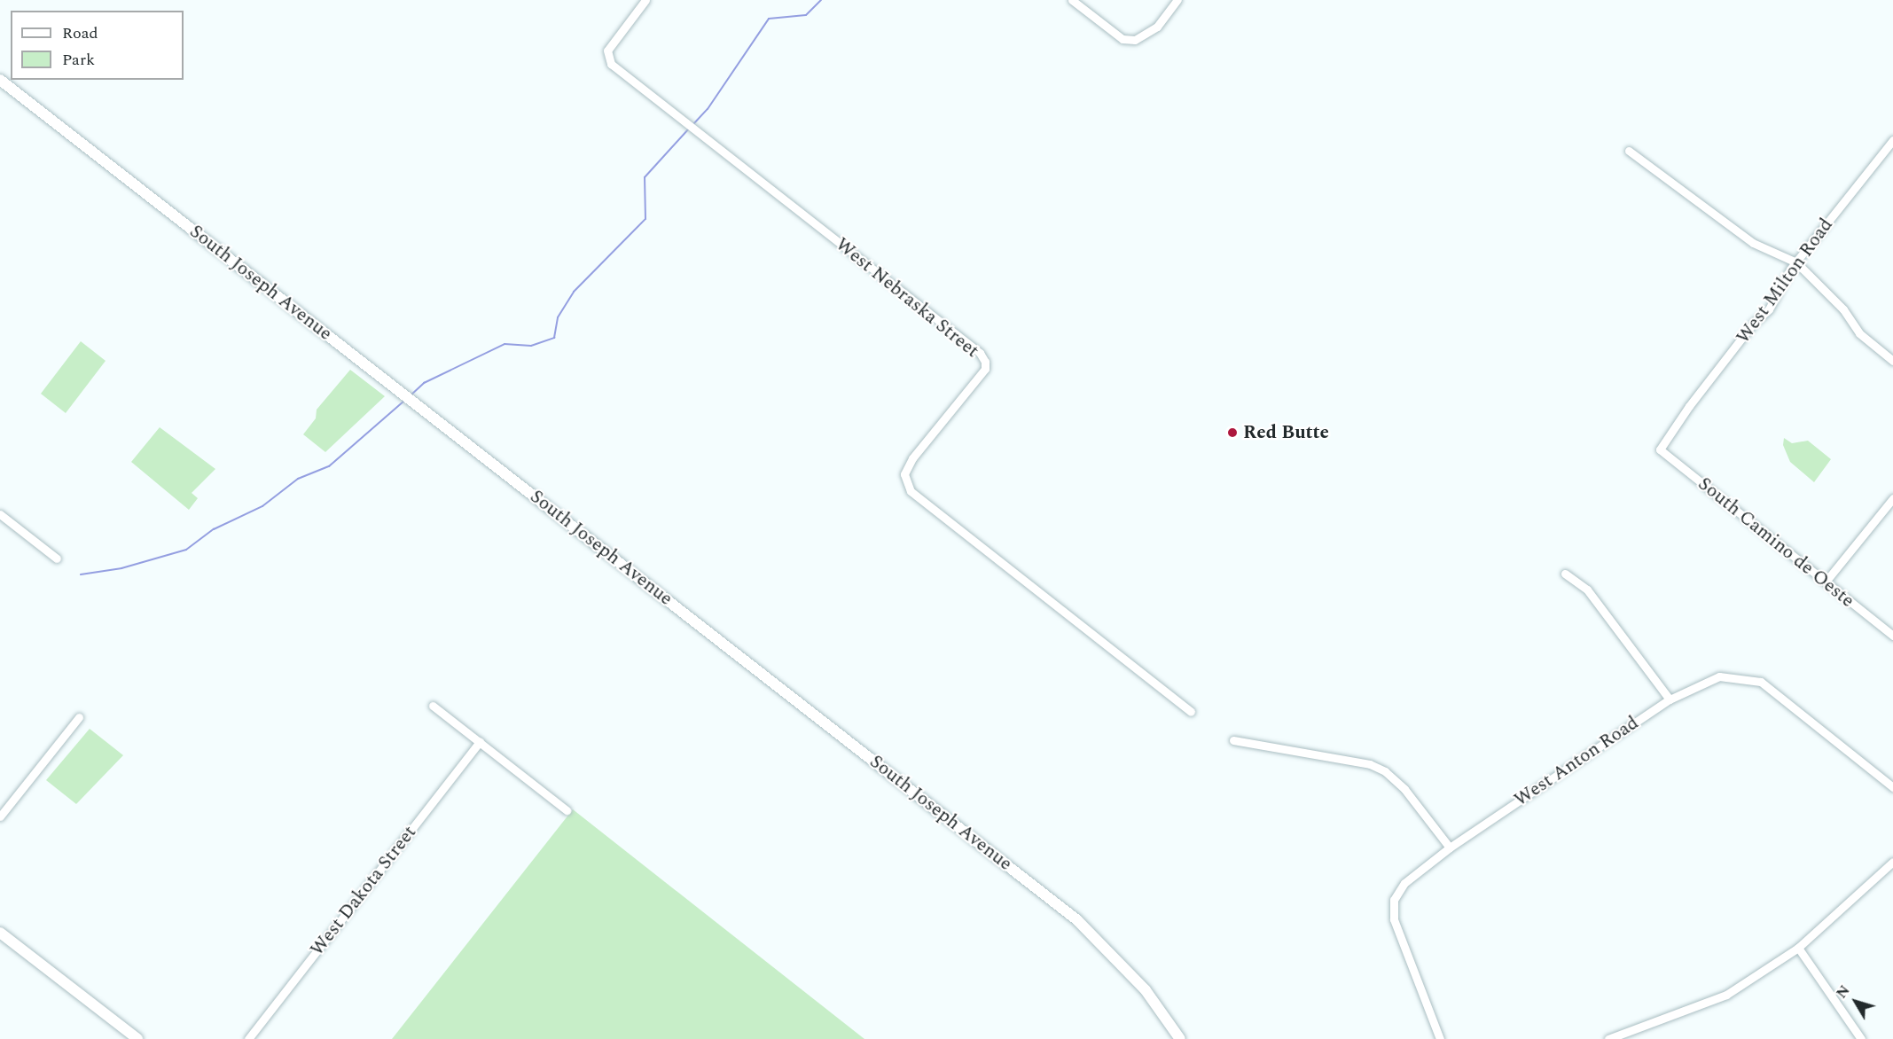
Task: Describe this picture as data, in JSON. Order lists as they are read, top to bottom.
{
  "streets": {
    "main road": ["South Joseph Avenue"],
    "street": [
      "West Milton Road",
      "West Nebraska Street",
      "South Camino de Oeste",
      "West Anton Road",
      "West Dakota Street"
    ]
  },
  "crossings": [
    ["West Milton Road", "South Camino de Oeste"]
  ],
  "places": ["Red Butte"],
  "legend": ["Road", "Park"],
  "north": "top left"
}
